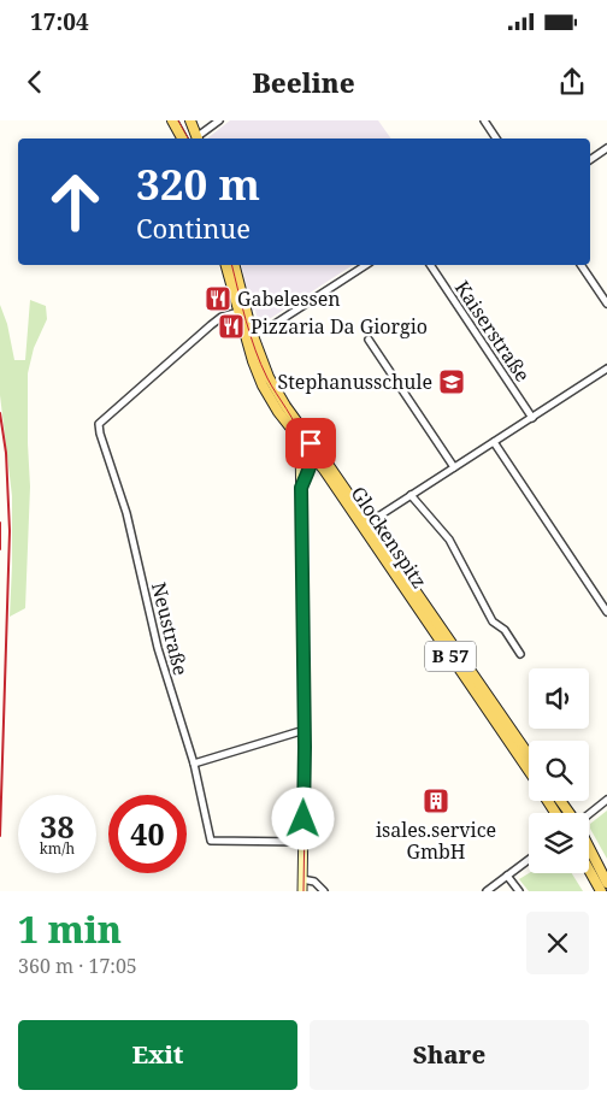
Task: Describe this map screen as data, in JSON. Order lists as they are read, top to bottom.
{
  "streets": {
    "main road": ["Glockenspitz", "B 57"],
    "street": ["Kaiserstraße", "Neustraße"]
  },
  "crossings": [
    ["Glockenspitz", "Neustraße"]
  ],
  "places": {
    "restaurant": ["Gabelessen", "Pizzaria Da Giorgio"],
    "school or university": ["Stephanusschule"],
    "building": ["isales.service GmbH"]
  },
  "page": {
    "status": "17:04",
    "header": "Beeline",
    "turn": ["320 m", "Continue"],
    "speed": "38 km/h",
    "limit": "40",
    "heading": ["1 min", "360 m · 17:05"],
    "buttons": ["Exit", "Share"]
  }
}
